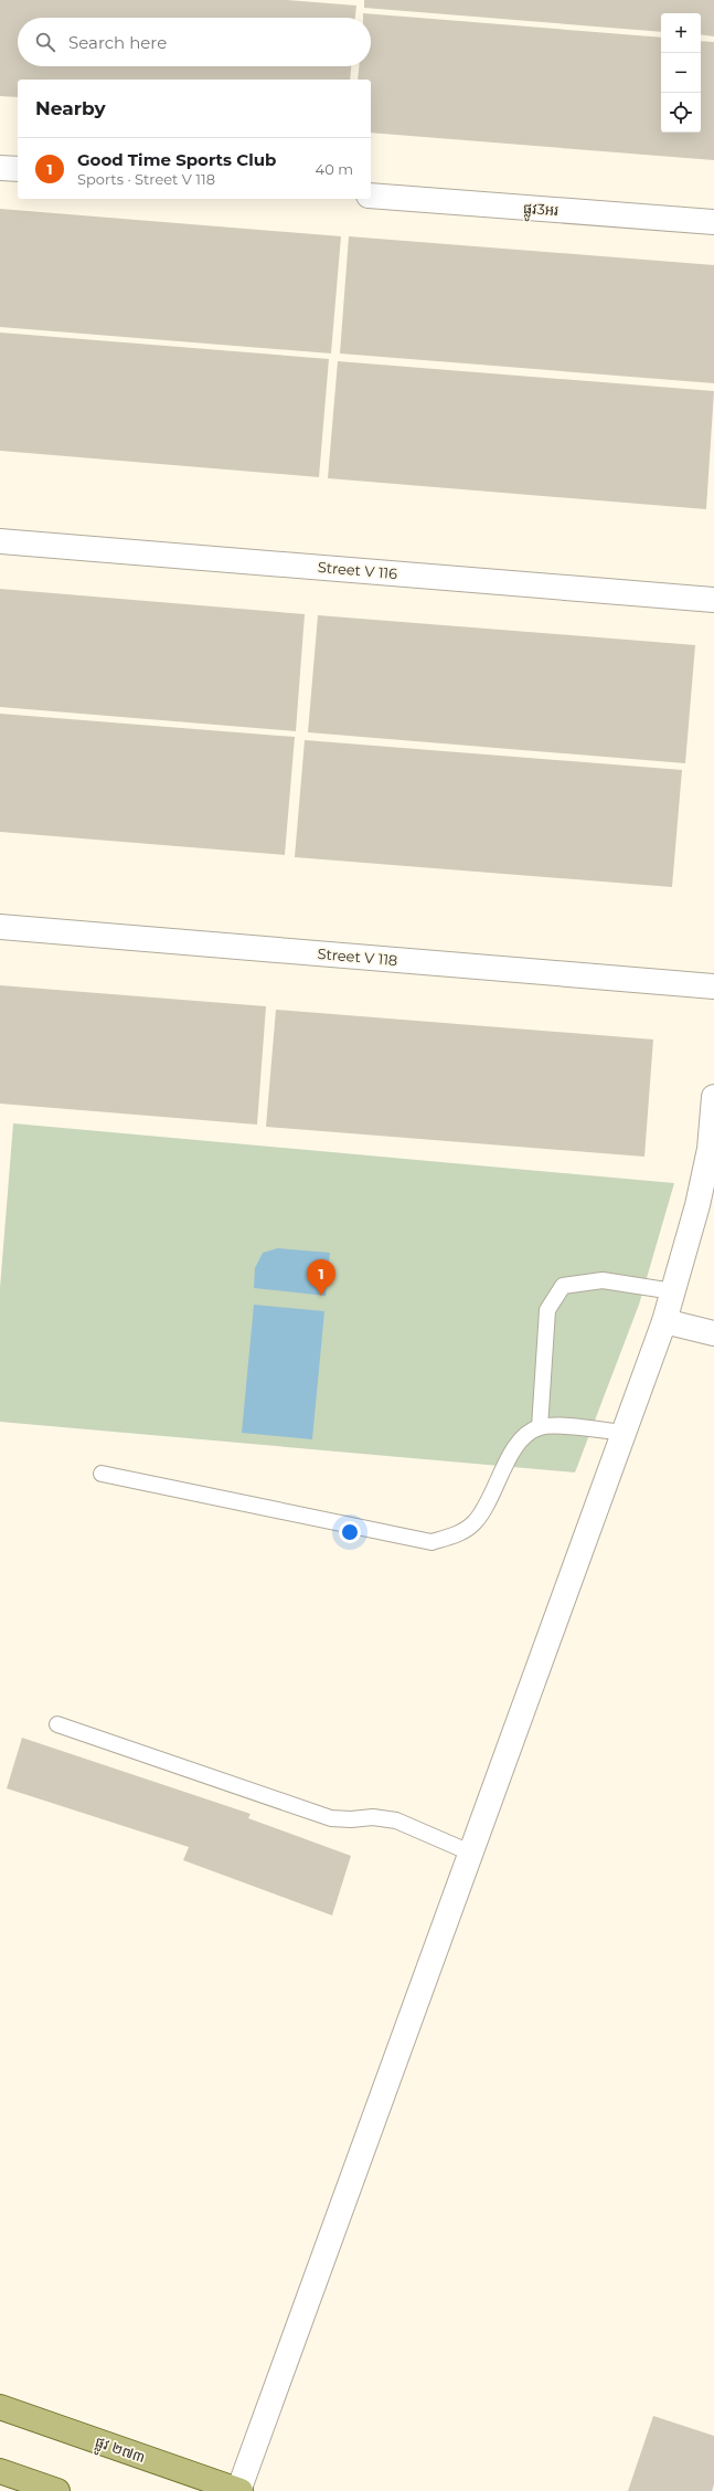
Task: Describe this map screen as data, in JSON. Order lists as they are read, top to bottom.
{
  "streets": {
    "main road": ["ផ្លូវ ២៧៣"],
    "street": ["ផ្លូវ3អរ", "Street V 116", "Street V 118"]
  },
  "page": {
    "map_buttons": ["+", "−"],
    "search": "Search here",
    "heading": "Nearby",
    "list": [
      {
        "mark": "1",
        "name": "Good Time Sports Club",
        "note": "Sports · Street V 118",
        "value": "40 m"
      }
    ],
    "pins": "1"
  }
}
